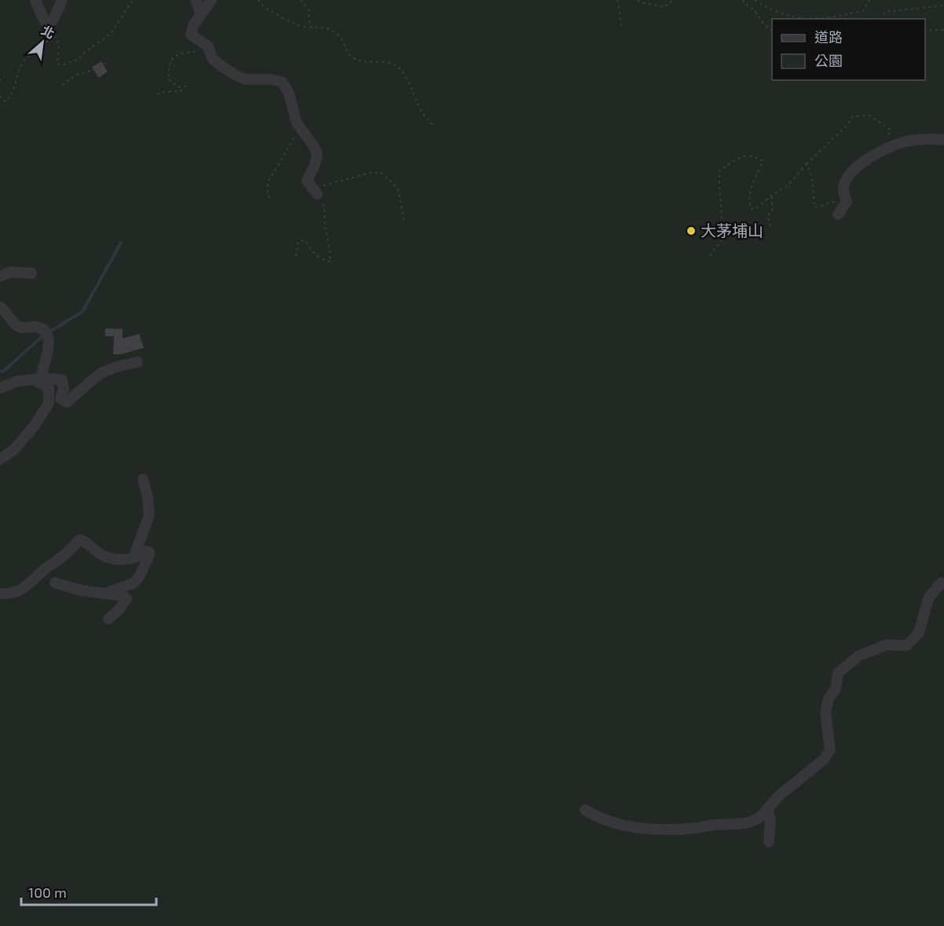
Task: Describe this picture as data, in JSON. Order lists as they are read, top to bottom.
{
  "places": ["大茅埔山"],
  "legend": ["道路", "公園"],
  "scale_bar": "100 m",
  "north": "top right"
}
